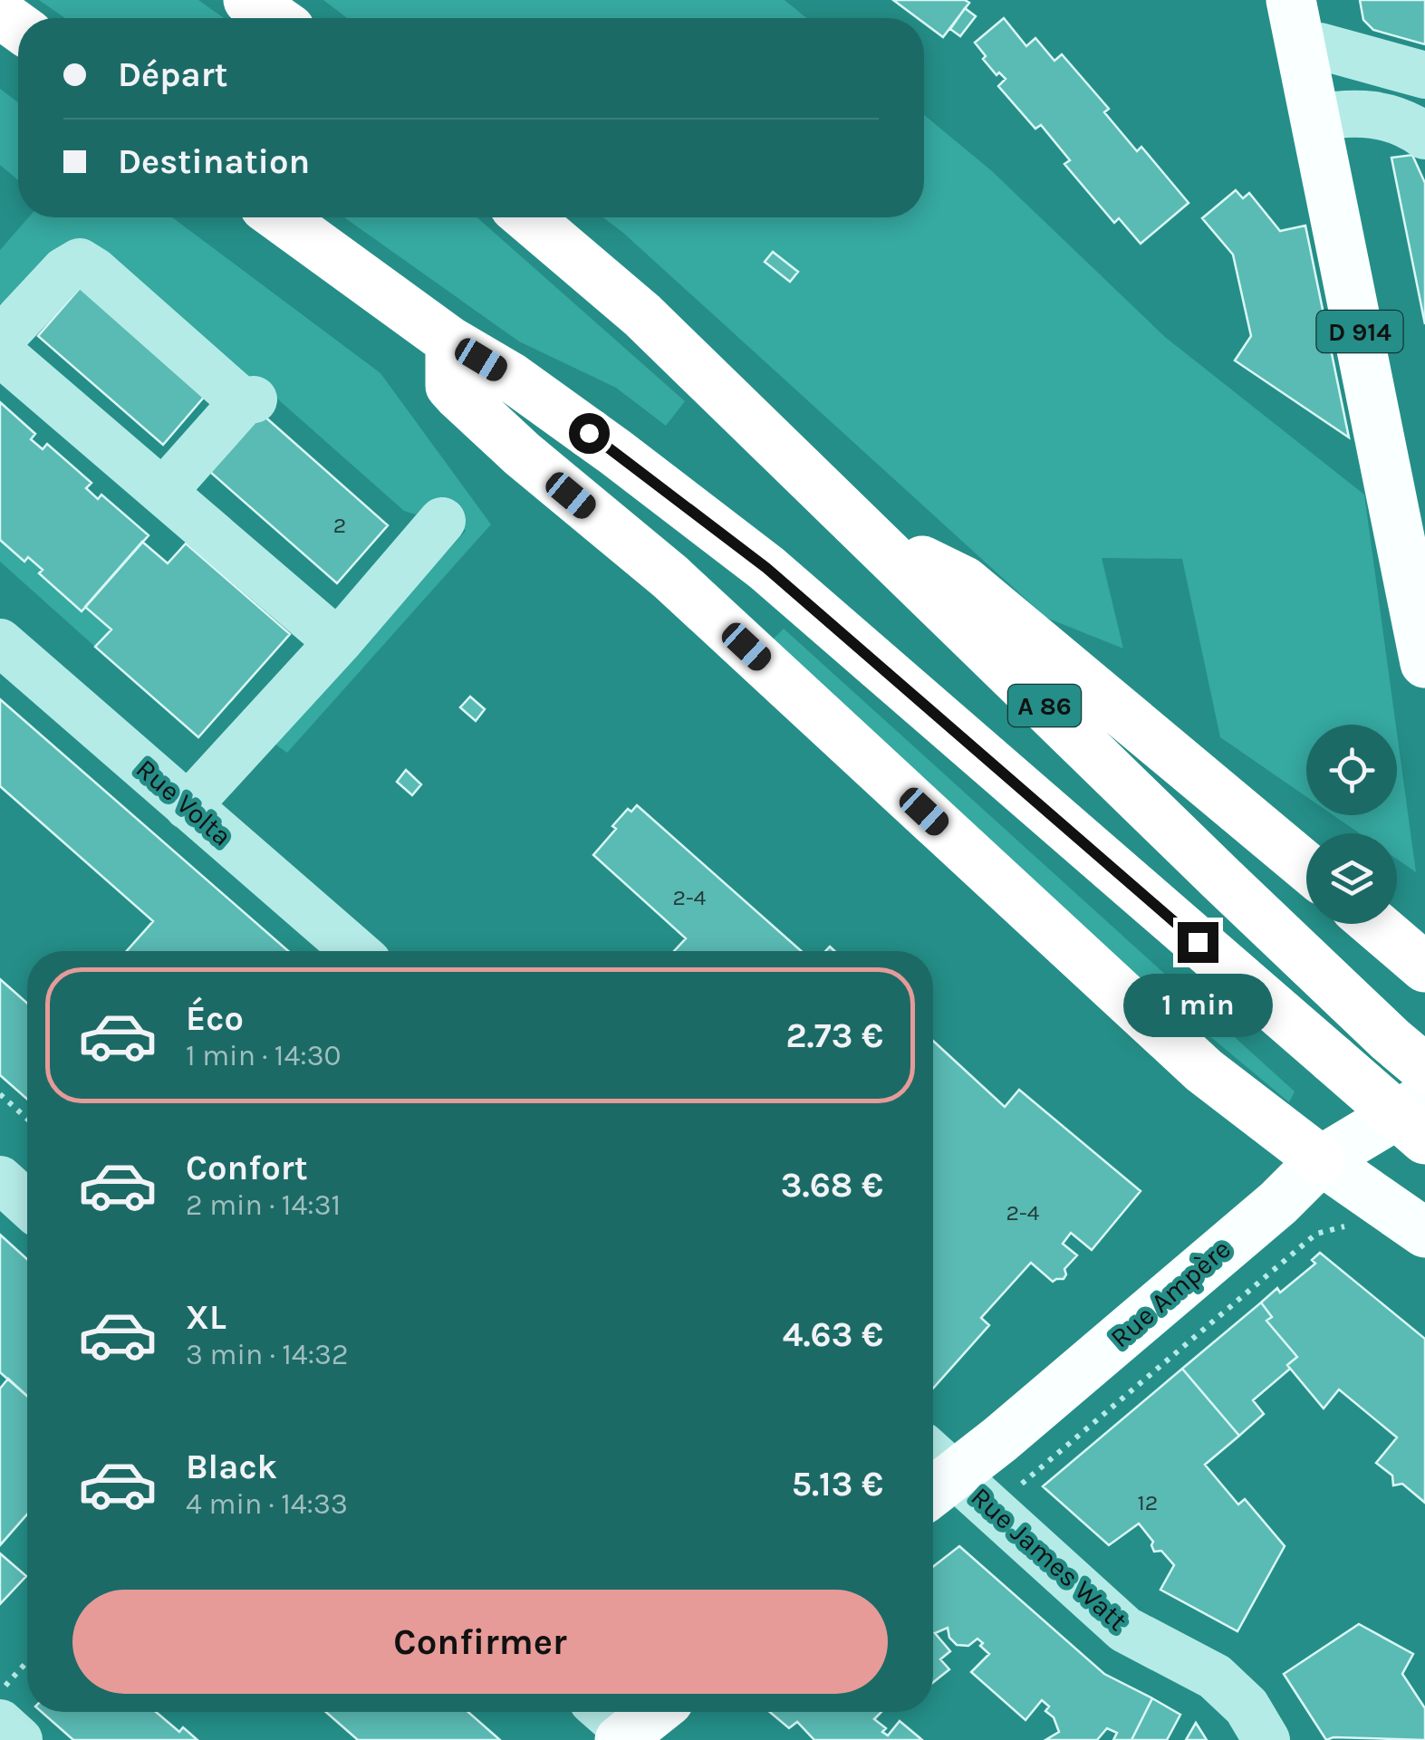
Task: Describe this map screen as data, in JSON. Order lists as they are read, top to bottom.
{
  "streets": {
    "highway": ["A 86"],
    "main road": ["D 914", "Rue Ampère"],
    "street": ["Rue Volta", "Rue James Watt"]
  },
  "crossings": [
    ["Rue Ampère", "Rue James Watt"]
  ],
  "house_numbers": [
    "2",
    "2-4",
    "2-4",
    "12"
  ],
  "page": {
    "banner": ["Départ", "Destination"],
    "list": [
      {
        "name": "Éco",
        "note": "1 min · 14:30",
        "value": "2.73 €"
      },
      {
        "name": "Confort",
        "note": "2 min · 14:31",
        "value": "3.68 €"
      },
      {
        "name": "XL",
        "note": "3 min · 14:32",
        "value": "4.63 €"
      },
      {
        "name": "Black",
        "note": "4 min · 14:33",
        "value": "5.13 €"
      }
    ],
    "bubble": "1 min",
    "buttons": "Confirmer"
  }
}
